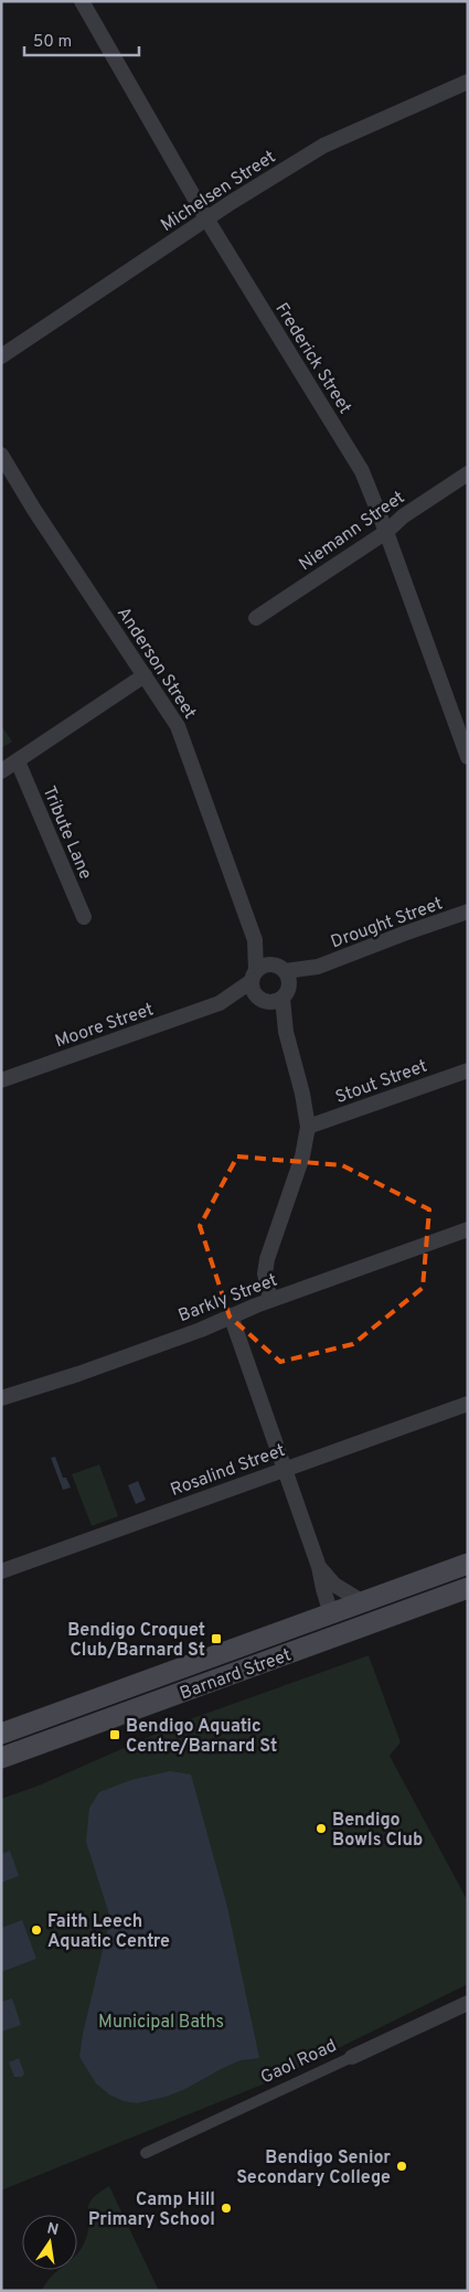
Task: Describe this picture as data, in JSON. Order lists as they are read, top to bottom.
{
  "streets": {
    "main road": ["Barnard Street"],
    "street": [
      "Michelsen Street",
      "Frederick Street",
      "Niemann Street",
      "Anderson Street",
      "Tribute Lane",
      "Drought Street",
      "Moore Street",
      "Stout Street",
      "Barkly Street",
      "Rosalind Street",
      "Gaol Road"
    ]
  },
  "crossings": [
    ["Michelsen Street", "Frederick Street"],
    ["Frederick Street", "Niemann Street"],
    ["Anderson Street", "Drought Street"],
    ["Anderson Street", "Moore Street"],
    ["Drought Street", "Moore Street"]
  ],
  "parks": ["Municipal Baths"],
  "places": {
    "transit": ["Bendigo Croquet Club/Barnard St", "Bendigo Aquatic Centre/Barnard St"],
    "other": [
      "Bendigo Bowls Club",
      "Faith Leech Aquatic Centre",
      "Bendigo Senior Secondary College",
      "Camp Hill Primary School"
    ]
  },
  "scale_bar": "50 m",
  "north": "top"
}
